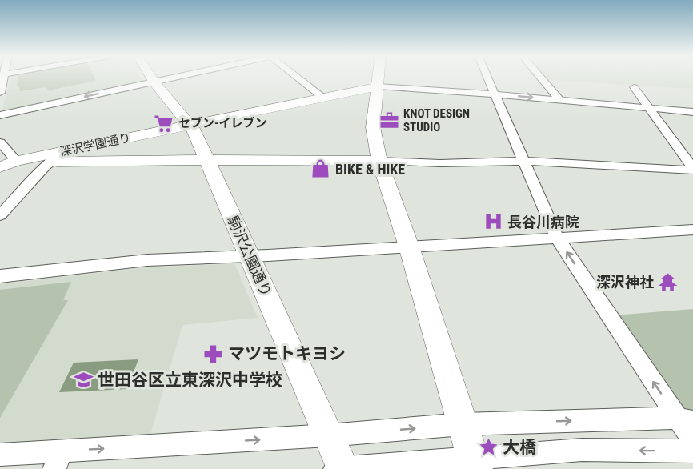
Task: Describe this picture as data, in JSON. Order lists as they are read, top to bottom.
{
  "streets": {
    "street": ["深沢学園通り", "駒沢公園通り"]
  },
  "crossings": [
    ["深沢学園通り", "駒沢公園通り"]
  ],
  "places": {
    "office": ["KNOT DESIGN STUDIO"],
    "supermarket": ["セブン-イレブン"],
    "shop": ["BIKE & HIKE"],
    "hospital": ["長谷川病院"],
    "temple": ["深沢神社"],
    "pharmacy": ["マツモトキヨシ"],
    "school or university": ["世田谷区立東深沢中学校"],
    "place": ["大橋"]
  }
}
